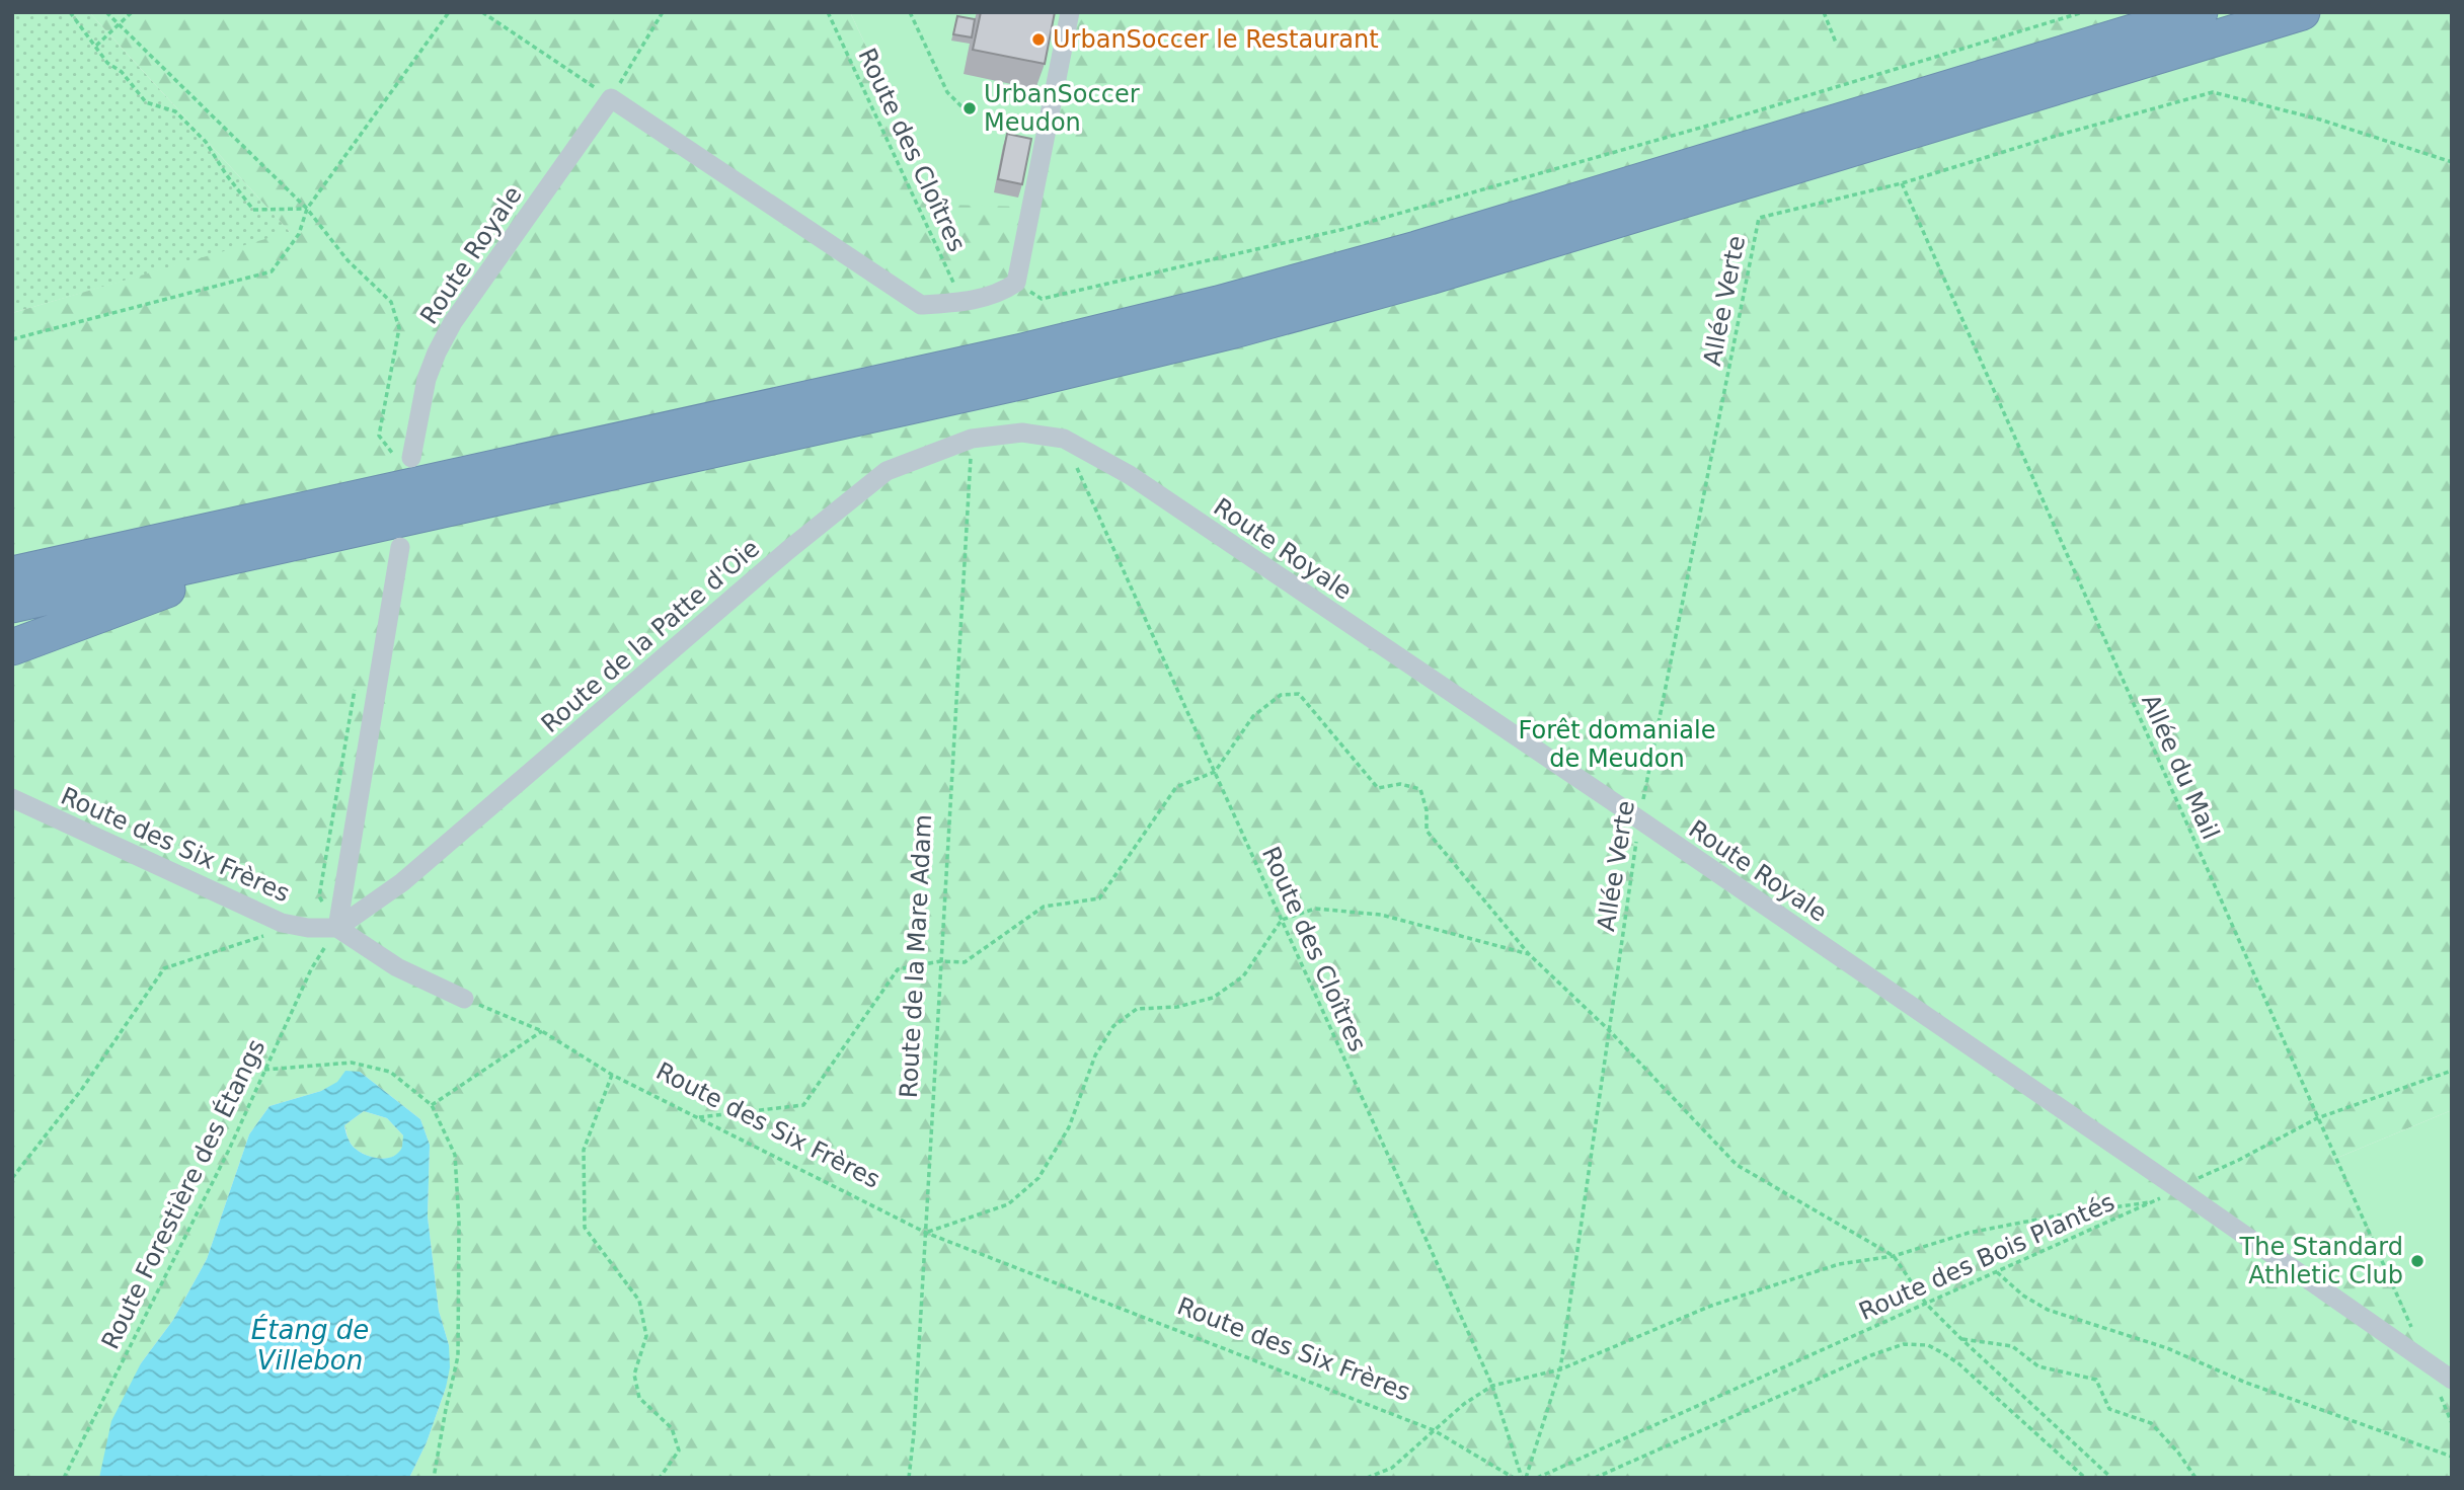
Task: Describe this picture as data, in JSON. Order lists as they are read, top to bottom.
{
  "streets": {
    "street": ["Route Royale", "Route de la Patte d'Oie", "Route des Six Frères"],
    "path": [
      "Route des Cloîtres",
      "Allée Verte",
      "Allée du Mail",
      "Route de la Mare Adam",
      "Route Forestière des Étangs",
      "Route des Bois Plantés"
    ]
  },
  "crossings": [
    ["Route des Cloîtres", "Route Royale"],
    ["Route des Cloîtres", "Allée Verte"],
    ["Route Royale", "Allée Verte"],
    ["Route Royale", "Route de la Patte d'Oie"],
    ["Route Royale", "Allée du Mail"],
    ["Route Royale", "Route des Bois Plantés"],
    ["Allée Verte", "Allée du Mail"],
    ["Route de la Patte d'Oie", "Route des Six Frères"],
    ["Route de la Patte d'Oie", "Route de la Mare Adam"],
    ["Route de la Patte d'Oie", "Route Forestière des Étangs"],
    ["Allée du Mail", "Route des Bois Plantés"],
    ["Route des Six Frères", "Route de la Mare Adam"],
    ["Route des Six Frères", "Route Forestière des Étangs"]
  ],
  "water": ["Étang de Villebon"],
  "parks": ["Forêt domaniale de Meudon"],
  "places": ["UrbanSoccer le Restaurant", "UrbanSoccer Meudon", "The Standard Athletic Club"]
}
